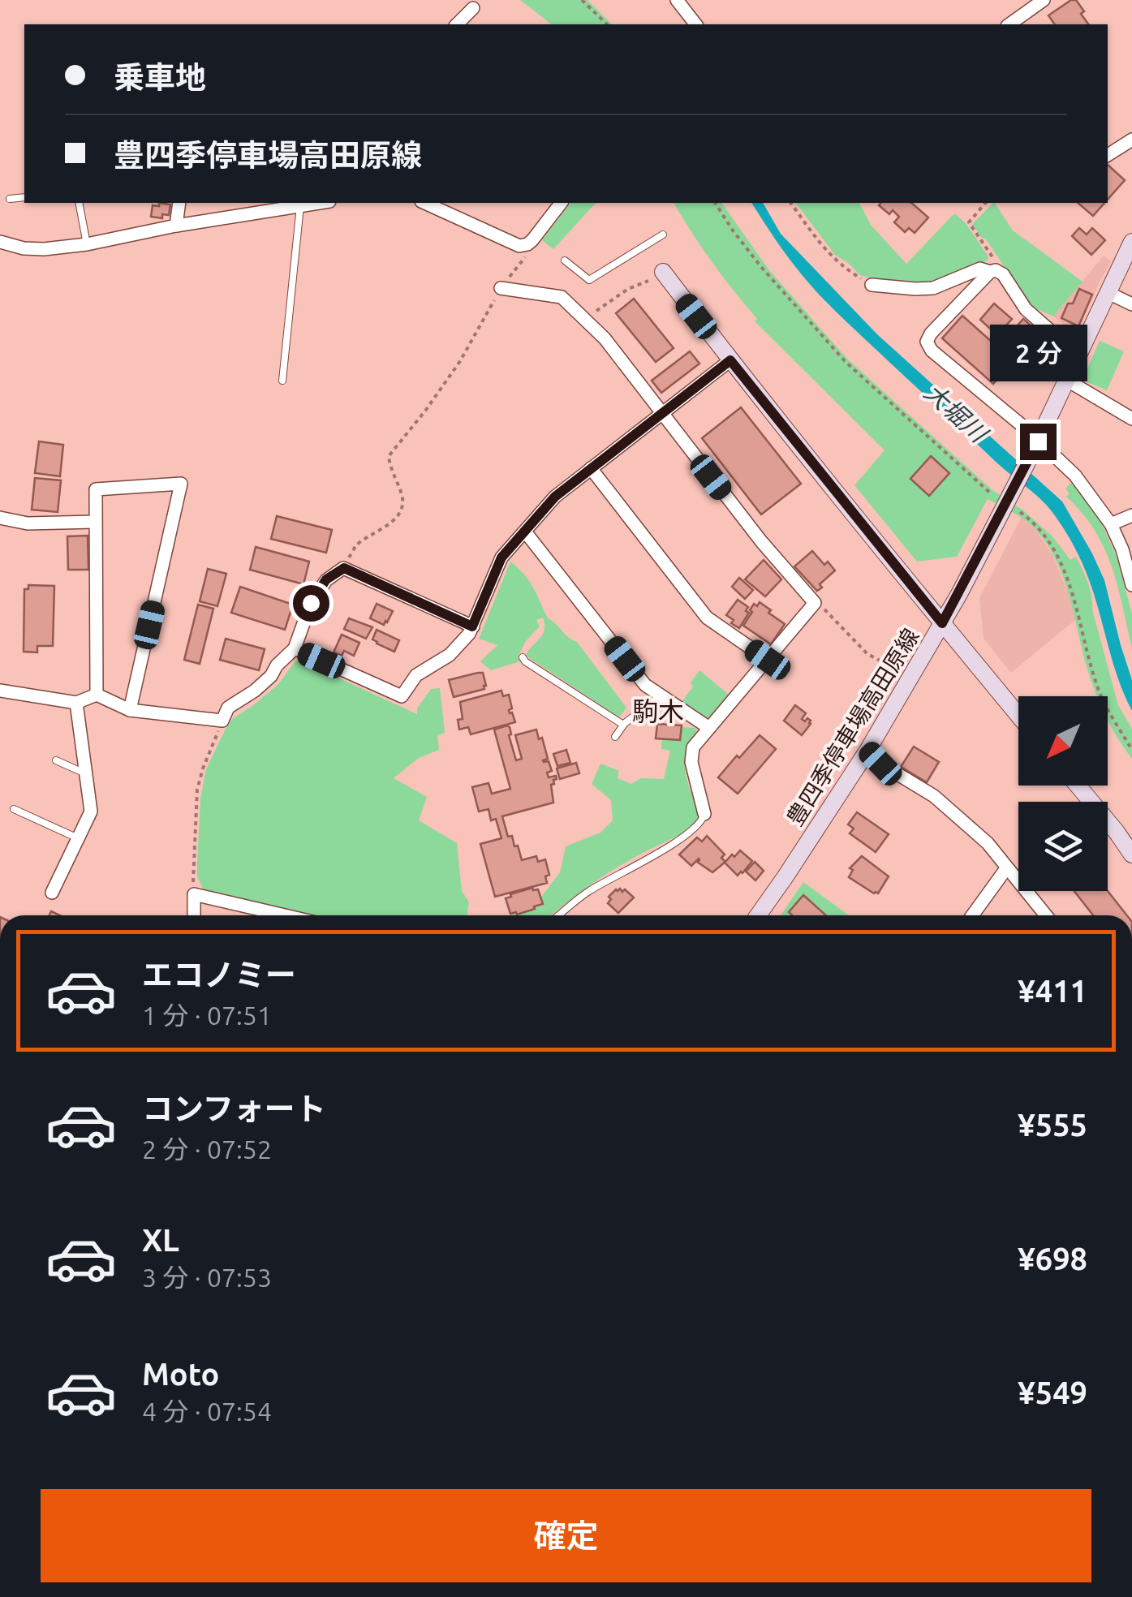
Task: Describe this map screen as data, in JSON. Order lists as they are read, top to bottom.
{
  "streets": {
    "main road": ["豊四季停車場高田原線"]
  },
  "districts": ["駒木"],
  "water": ["大堀川"],
  "north": "bottom left",
  "page": {
    "banner": ["乗車地", "豊四季停車場高田原線"],
    "bubble": "2 分",
    "list": [
      {
        "name": "エコノミー",
        "note": "1 分 · 07:51",
        "value": "¥411"
      },
      {
        "name": "コンフォート",
        "note": "2 分 · 07:52",
        "value": "¥555"
      },
      {
        "name": "XL",
        "note": "3 分 · 07:53",
        "value": "¥698"
      },
      {
        "name": "Moto",
        "note": "4 分 · 07:54",
        "value": "¥549"
      }
    ],
    "buttons": "確定"
  }
}
